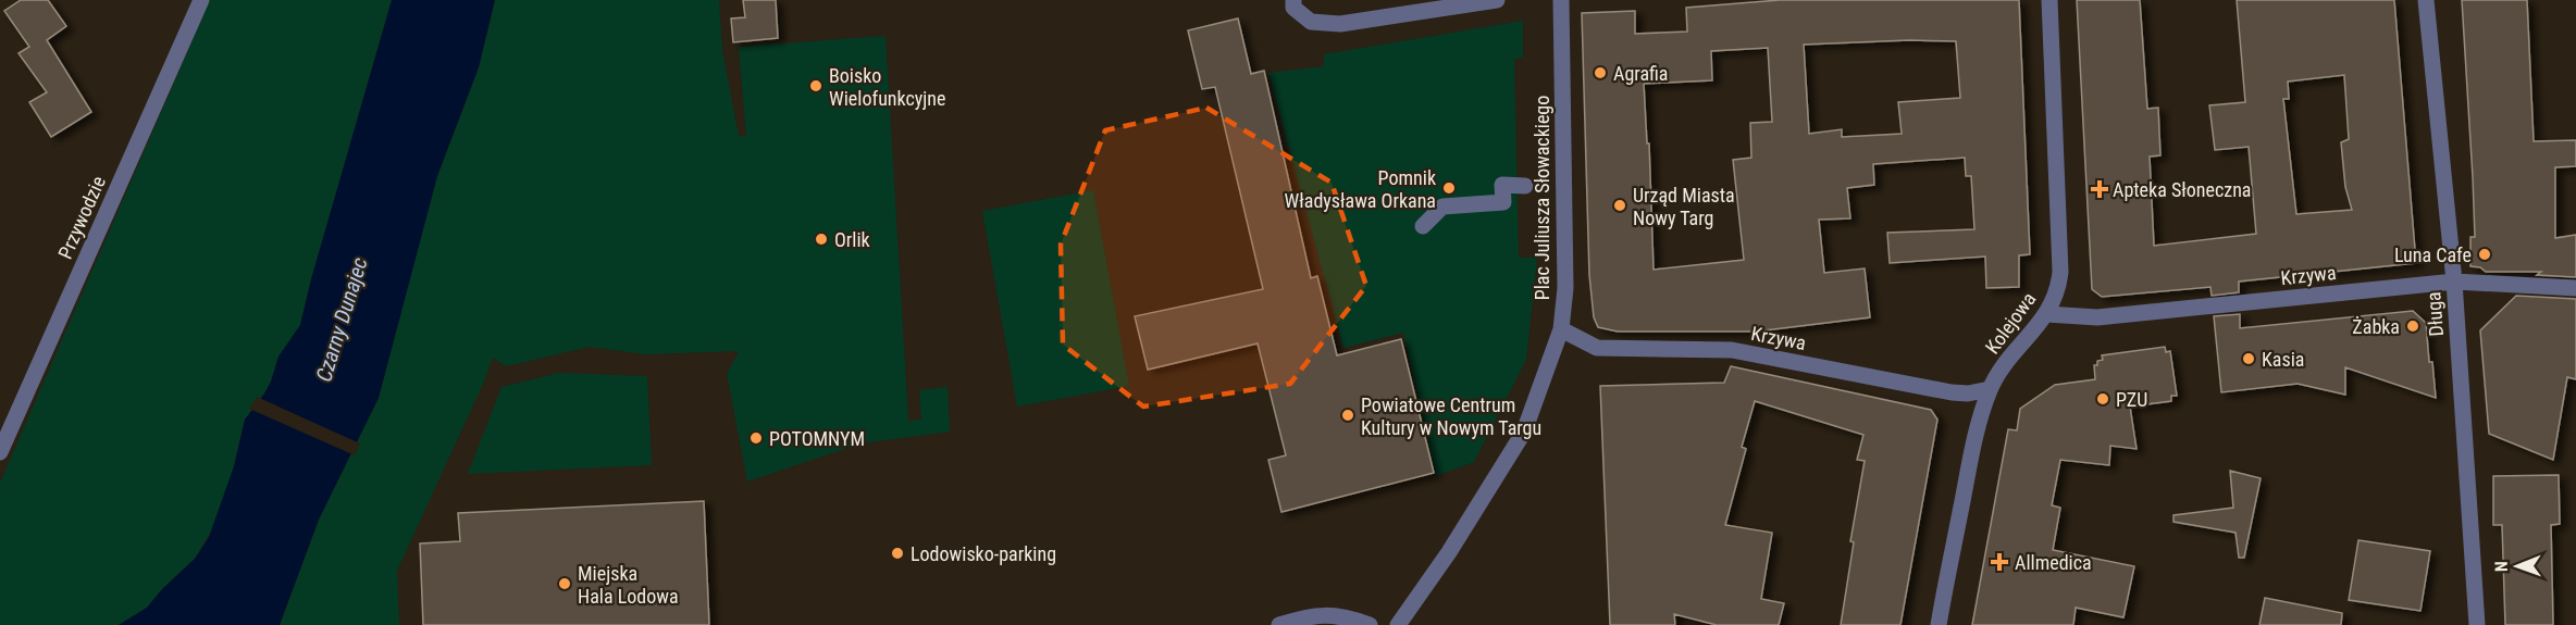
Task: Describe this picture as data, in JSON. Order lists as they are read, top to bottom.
{
  "streets": {
    "street": [
      "Plac Juliusza Słowackiego",
      "Przywodzie",
      "Krzywa",
      "Długa",
      "Kolejowa"
    ]
  },
  "crossings": [
    ["Plac Juliusza Słowackiego", "Krzywa"],
    ["Krzywa", "Długa"],
    ["Krzywa", "Kolejowa"]
  ],
  "water": ["Czarny Dunajec"],
  "places": {
    "other": [
      "Agrafia",
      "Boisko Wielofunkcyjne",
      "Pomnik Władysława Orkana",
      "Urząd Miasta Nowy Targ",
      "Orlik",
      "Luna Cafe",
      "Żabka",
      "Kasia",
      "PZU",
      "Powiatowe Centrum Kultury w Nowym Targu",
      "POTOMNYM",
      "Lodowisko-parking",
      "Miejska Hala Lodowa"
    ],
    "health": ["Apteka Słoneczna", "Allmedica"]
  },
  "north": "left"
}
